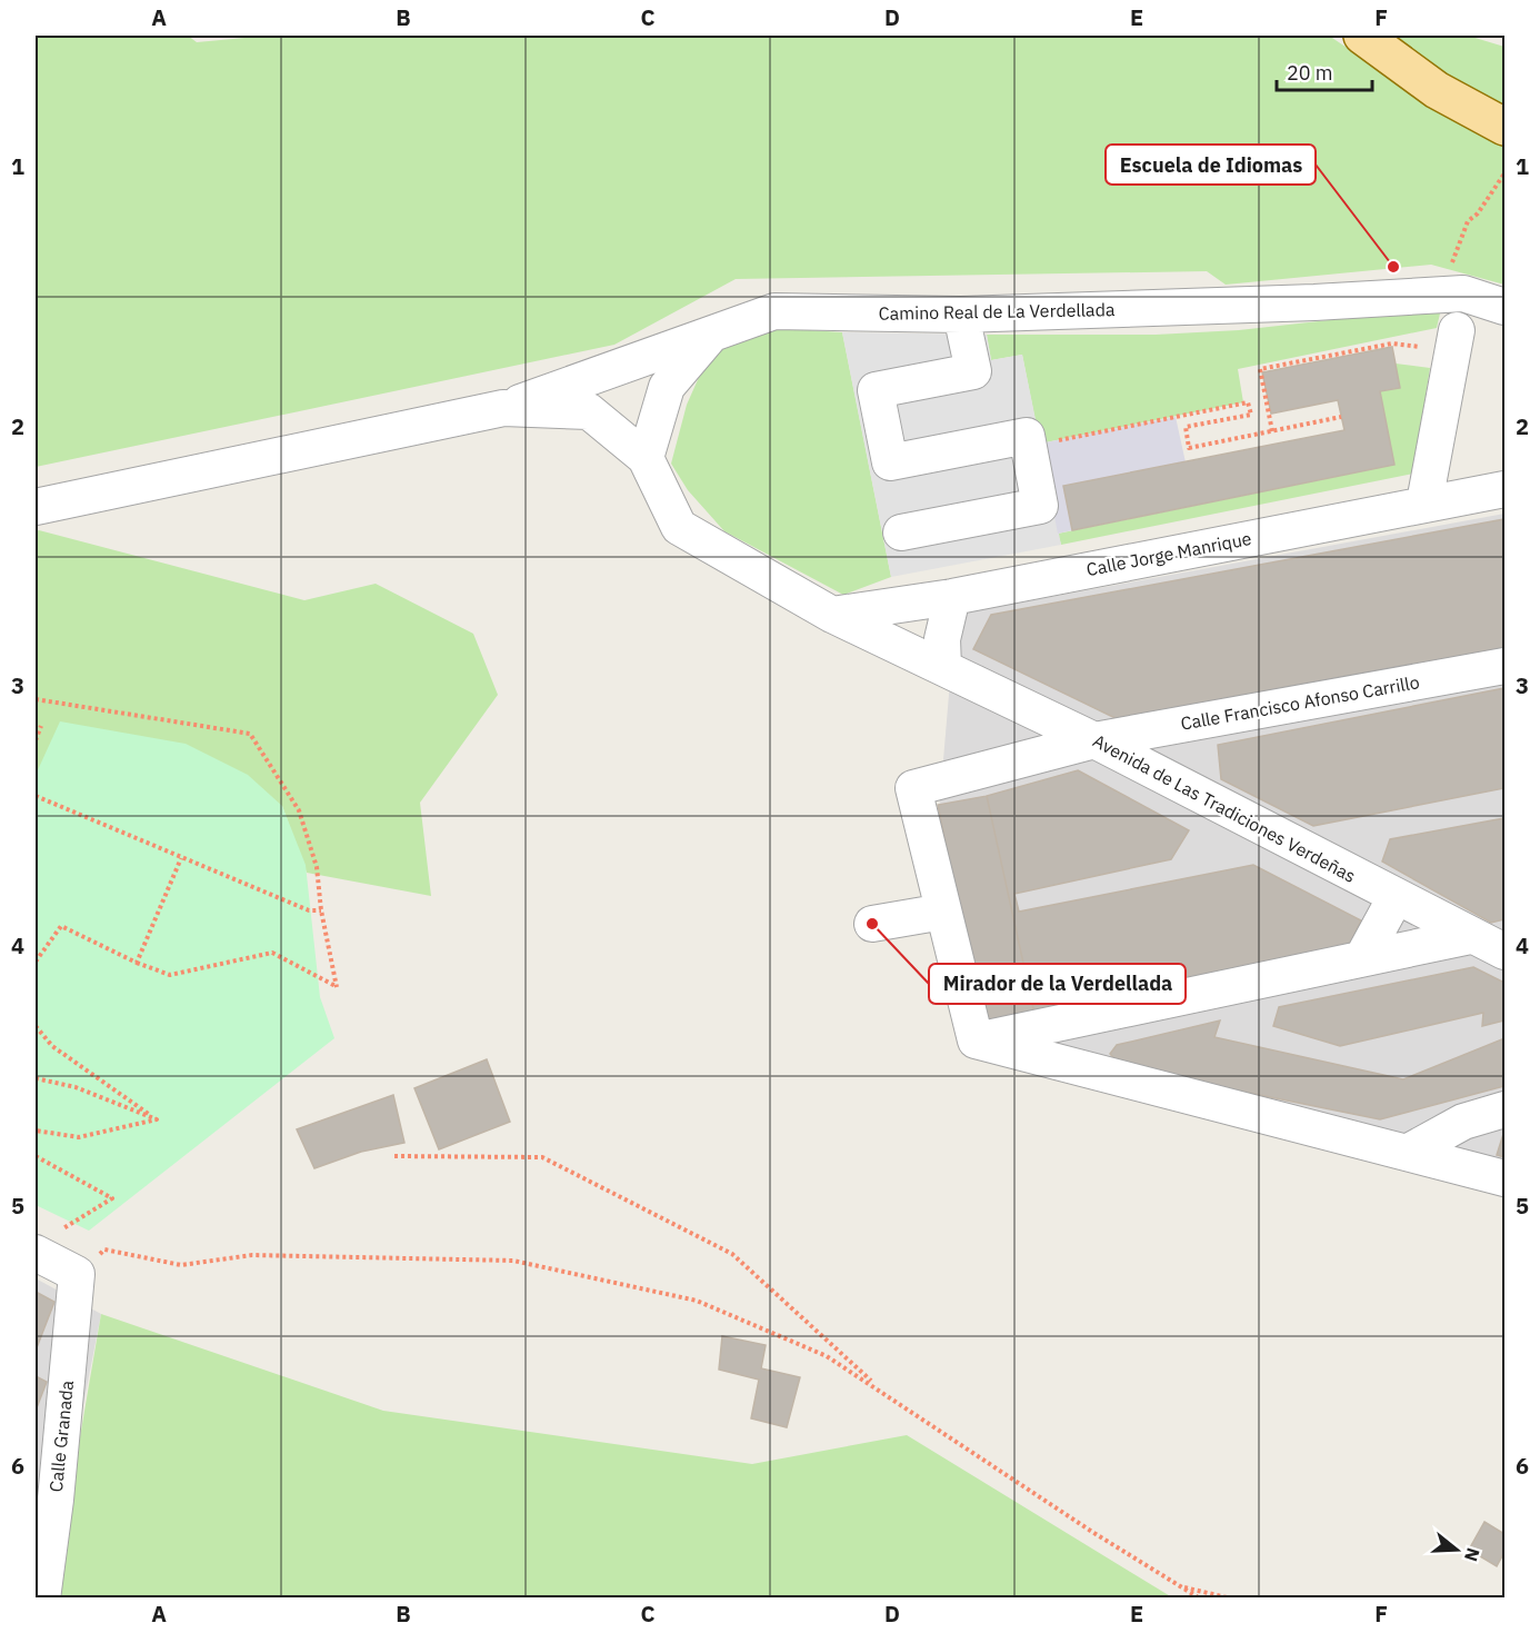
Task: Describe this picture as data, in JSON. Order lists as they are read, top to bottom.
{
  "streets": {
    "street": [
      "Camino Real de La Verdellada",
      "Calle Jorge Manrique",
      "Calle Francisco Afonso Carrillo",
      "Avenida de Las Tradiciones Verdeñas",
      "Calle Granada"
    ]
  },
  "crossings": [
    ["Calle Jorge Manrique", "Avenida de Las Tradiciones Verdeñas"],
    ["Calle Francisco Afonso Carrillo", "Avenida de Las Tradiciones Verdeñas"]
  ],
  "places": ["Escuela de Idiomas", "Mirador de la Verdellada"],
  "scale_bar": "20 m",
  "north": "right",
  "grid": {
    "columns": [
      "A",
      "B",
      "C",
      "D",
      "E",
      "F"
    ],
    "rows": [
      "1",
      "2",
      "3",
      "4",
      "5",
      "6"
    ]
  }
}
